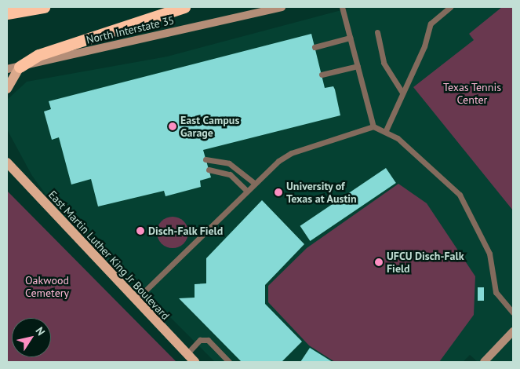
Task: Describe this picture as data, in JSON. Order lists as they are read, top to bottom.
{
  "streets": {
    "main road": ["North Interstate 35", "East Martin Luther King Jr Boulevard"]
  },
  "parks": ["Texas Tennis Center", "Oakwood Cemetery"],
  "places": [
    "East Campus Garage",
    "University of Texas at Austin",
    "Disch-Falk Field",
    "UFCU Disch-Falk Field"
  ],
  "north": "top right"
}
